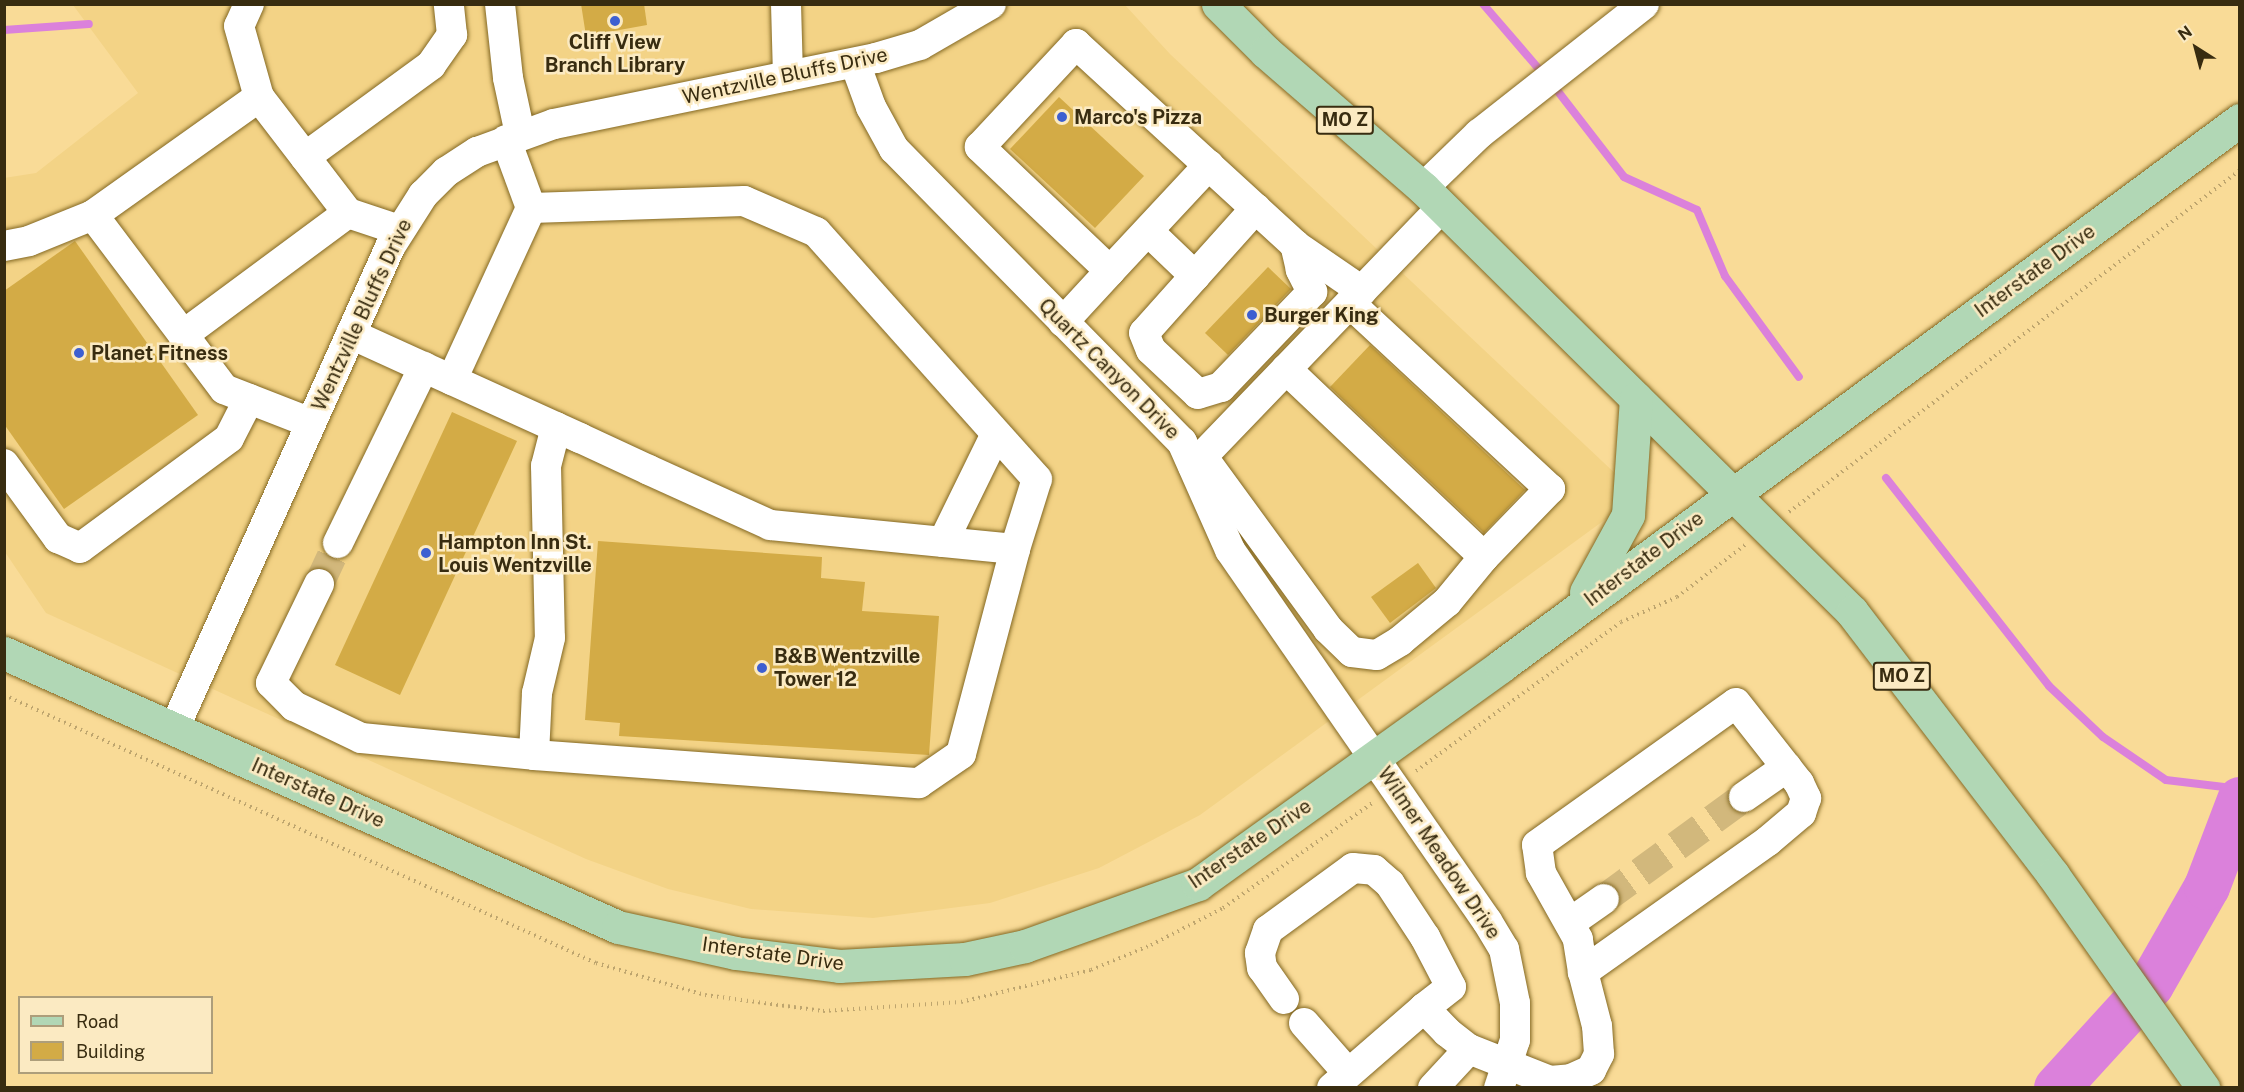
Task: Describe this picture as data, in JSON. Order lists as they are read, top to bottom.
{
  "streets": {
    "main road": ["MO Z", "Interstate Drive"],
    "street": ["Wentzville Bluffs Drive", "Quartz Canyon Drive", "Wilmer Meadow Drive"]
  },
  "crossings": [
    ["Wentzville Bluffs Drive", "Interstate Drive"],
    ["Wentzville Bluffs Drive", "Quartz Canyon Drive"],
    ["MO Z", "Interstate Drive"],
    ["Interstate Drive", "Quartz Canyon Drive"],
    ["Interstate Drive", "Wilmer Meadow Drive"],
    ["Quartz Canyon Drive", "Wilmer Meadow Drive"]
  ],
  "places": [
    "Cliff View Branch Library",
    "Marco's Pizza",
    "Burger King",
    "Planet Fitness",
    "Hampton Inn St. Louis Wentzville",
    "B&B Wentzville Tower 12"
  ],
  "legend": ["Road", "Building"],
  "north": "top left"
}
